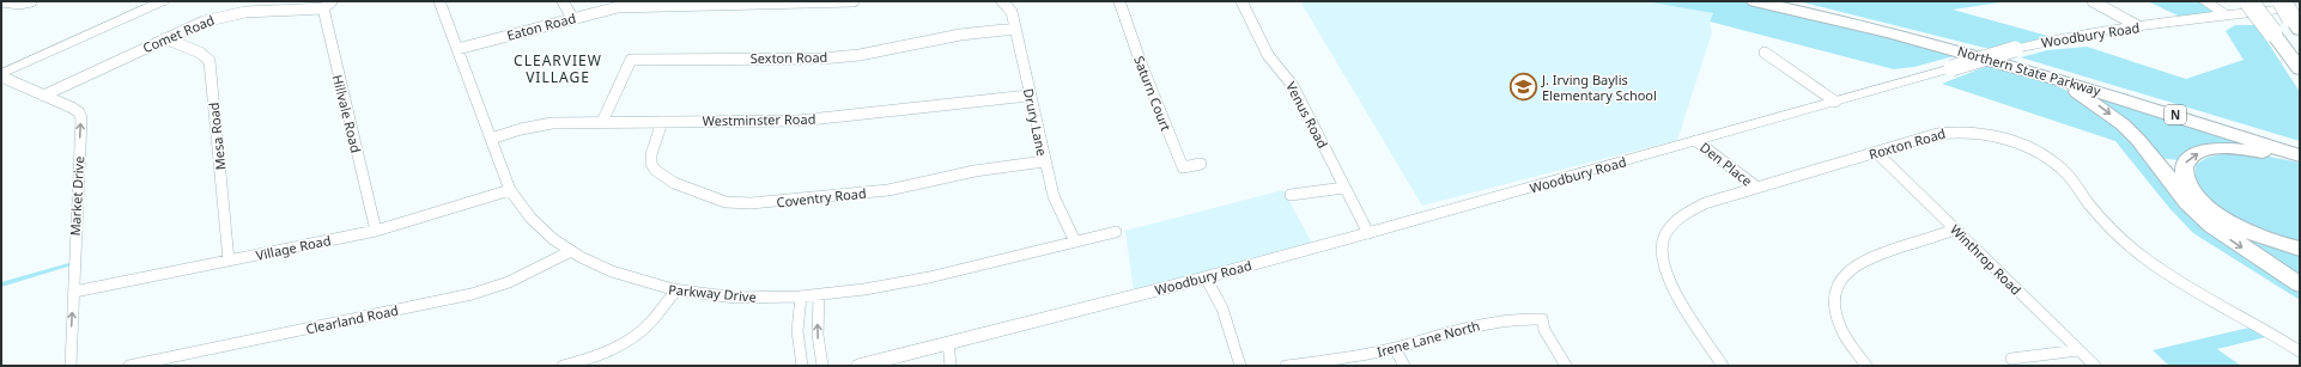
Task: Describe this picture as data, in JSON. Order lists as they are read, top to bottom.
{
  "streets": {
    "highway": ["Northern State Parkway", "N"],
    "main road": ["Woodbury Road"],
    "street": [
      "Eaton Road",
      "Comet Road",
      "Sexton Road",
      "Saturn Court",
      "Hillvale Road",
      "Venus Road",
      "Westminster Road",
      "Drury Lane",
      "Mesa Road",
      "Roxton Road",
      "Den Place",
      "Market Drive",
      "Coventry Road",
      "Village Road",
      "Winthrop Road",
      "Parkway Drive",
      "Clearland Road",
      "Irene Lane North"
    ]
  },
  "crossings": [
    ["Eaton Road", "Parkway Drive"],
    ["Comet Road", "Hillvale Road"],
    ["Comet Road", "Mesa Road"],
    ["Comet Road", "Market Drive"],
    ["Woodbury Road", "Venus Road"],
    ["Woodbury Road", "Den Place"],
    ["Sexton Road", "Westminster Road"],
    ["Sexton Road", "Drury Lane"],
    ["Hillvale Road", "Village Road"],
    ["Westminster Road", "Drury Lane"],
    ["Westminster Road", "Coventry Road"],
    ["Westminster Road", "Parkway Drive"],
    ["Drury Lane", "Coventry Road"],
    ["Drury Lane", "Parkway Drive"],
    ["Mesa Road", "Village Road"],
    ["Roxton Road", "Den Place"],
    ["Roxton Road", "Winthrop Road"],
    ["Market Drive", "Village Road"],
    ["Village Road", "Parkway Drive"],
    ["Parkway Drive", "Clearland Road"]
  ],
  "one_way": ["Market Drive"],
  "districts": ["CLEARVIEW VILLAGE"],
  "places": {
    "school or university": ["J. Irving Baylis Elementary School"]
  }
}
